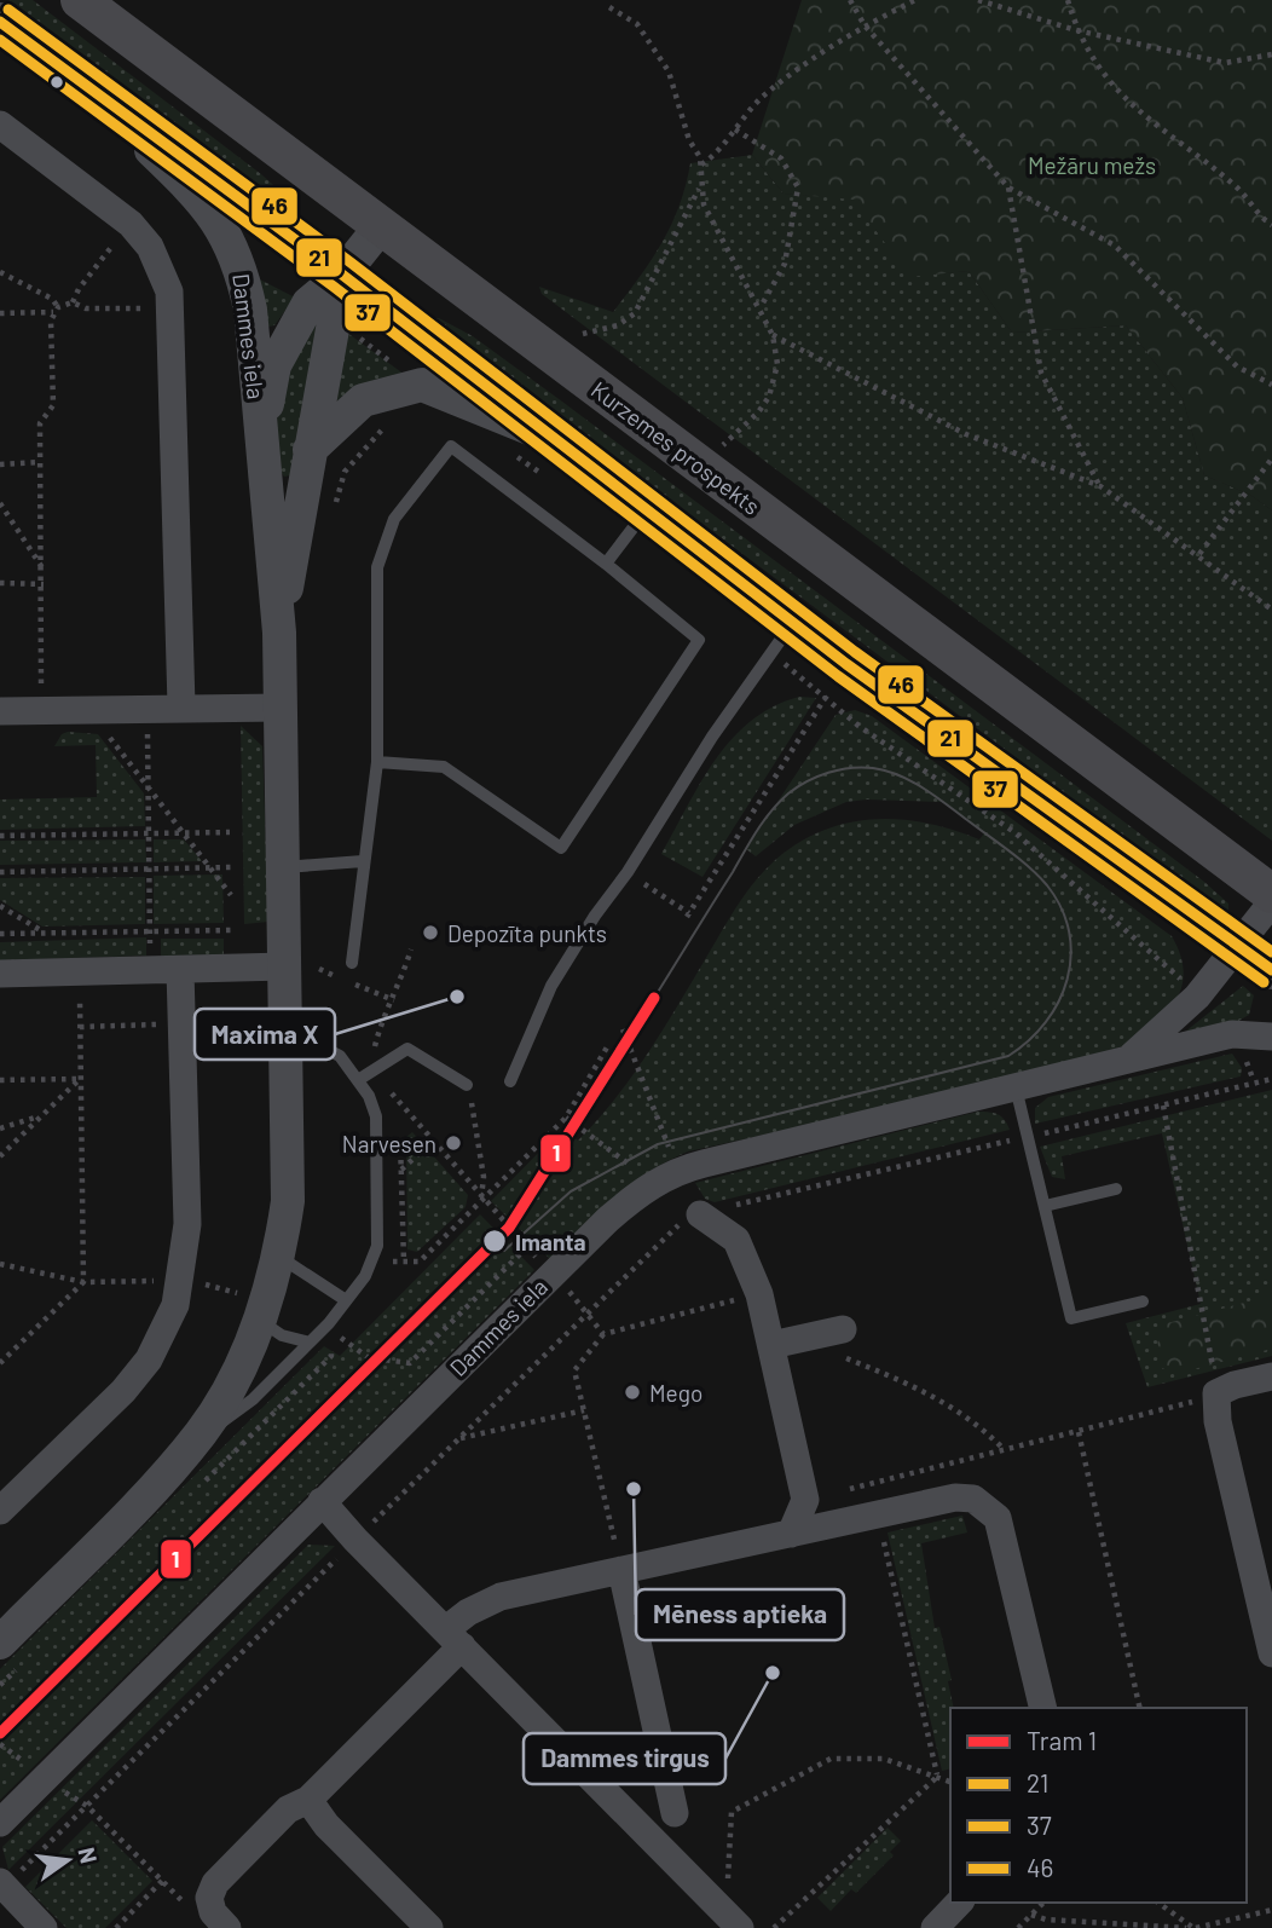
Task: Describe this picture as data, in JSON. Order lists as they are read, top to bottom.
{
  "streets": {
    "main road": ["Kurzemes prospekts"],
    "street": ["Dammes iela"]
  },
  "crossings": [
    ["Dammes iela", "Kurzemes prospekts"]
  ],
  "parks": ["Mežāru mežs"],
  "places": [
    "Depozīta punkts",
    "Maxima X",
    "Narvesen",
    "Imanta",
    "Mego",
    "Mēness aptieka",
    "Dammes tirgus"
  ],
  "lines": [
    "transit line 46",
    "transit line 21",
    "transit line 37",
    "tram line 1"
  ],
  "legend": [
    "Tram 1",
    "21",
    "37",
    "46"
  ],
  "north": "right"
}
